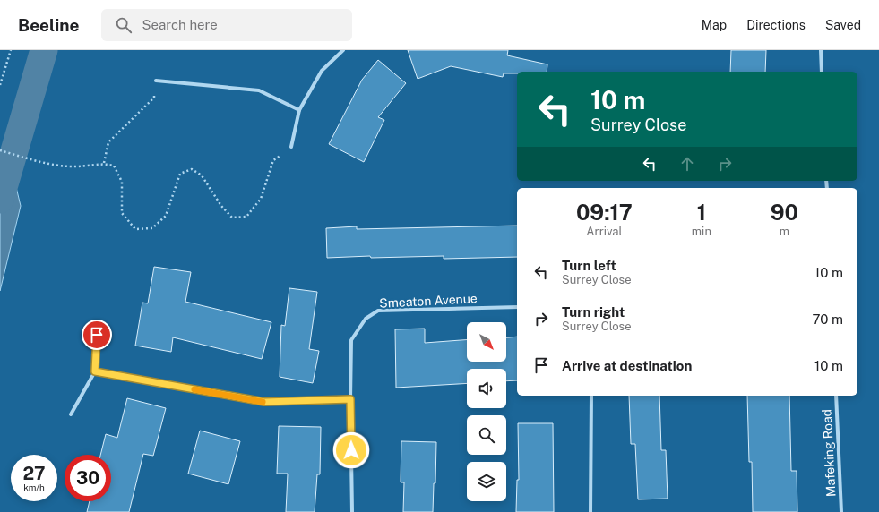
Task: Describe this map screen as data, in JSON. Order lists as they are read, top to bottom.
{
  "streets": {
    "street": ["Smeaton Avenue", "Mafeking Road"]
  },
  "north": "bottom right",
  "page": {
    "header": "Beeline",
    "search": "Search here",
    "nav": ["Map", "Directions", "Saved"],
    "turn": ["10 m", "Surrey Close"],
    "eta": [
      "09:17",
      "Arrival",
      "1",
      "min",
      "90",
      "m"
    ],
    "list": [
      {
        "name": "Turn left",
        "note": "Surrey Close",
        "value": "10 m"
      },
      {
        "name": "Turn right",
        "note": "Surrey Close",
        "value": "70 m"
      },
      {
        "name": "Arrive at destination",
        "value": "10 m"
      }
    ],
    "speed": "27 km/h",
    "limit": "30"
  }
}
